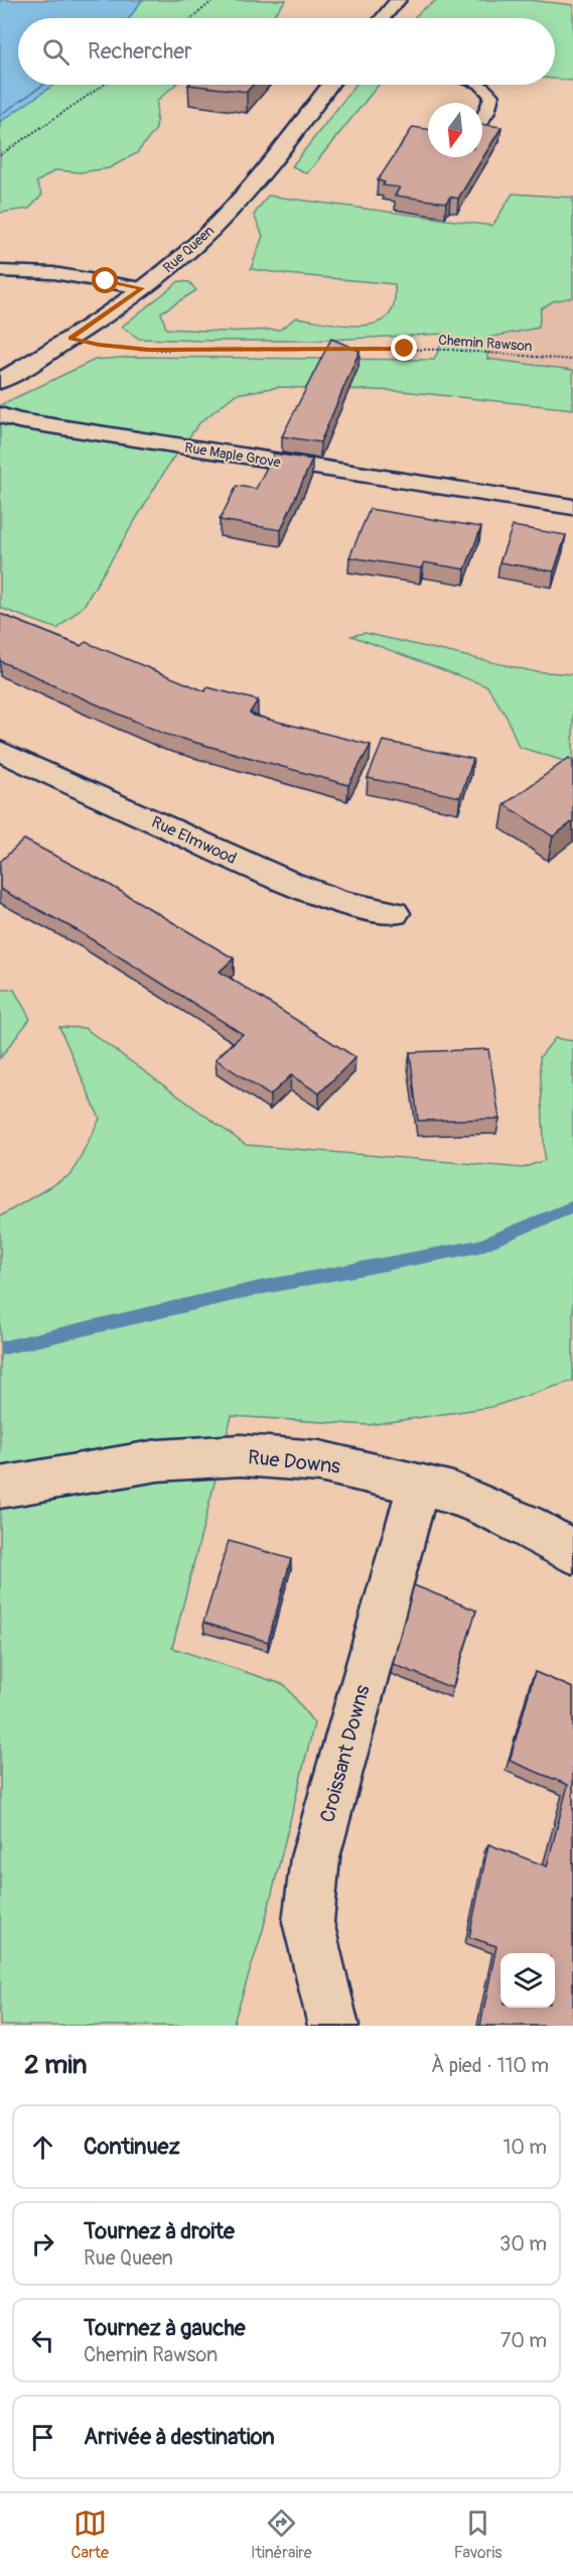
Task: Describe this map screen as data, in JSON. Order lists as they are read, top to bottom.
{
  "streets": {
    "street": [
      "Rue Queen",
      "Rue Maple Grove",
      "Rue Elmwood",
      "Rue Downs",
      "Croissant Downs"
    ],
    "path": ["Chemin Rawson"]
  },
  "crossings": [
    ["Rue Downs", "Croissant Downs"]
  ],
  "north": "bottom",
  "page": {
    "search": "Rechercher",
    "heading": ["2 min", "À pied · 110 m"],
    "list": [
      ["Continuez", "10 m"],
      ["Tournez à droite", "Rue Queen", "30 m"],
      ["Tournez à gauche", "Chemin Rawson", "70 m"],
      "Arrivée à destination"
    ],
    "nav": ["Carte", "Itinéraire", "Favoris"]
  }
}
